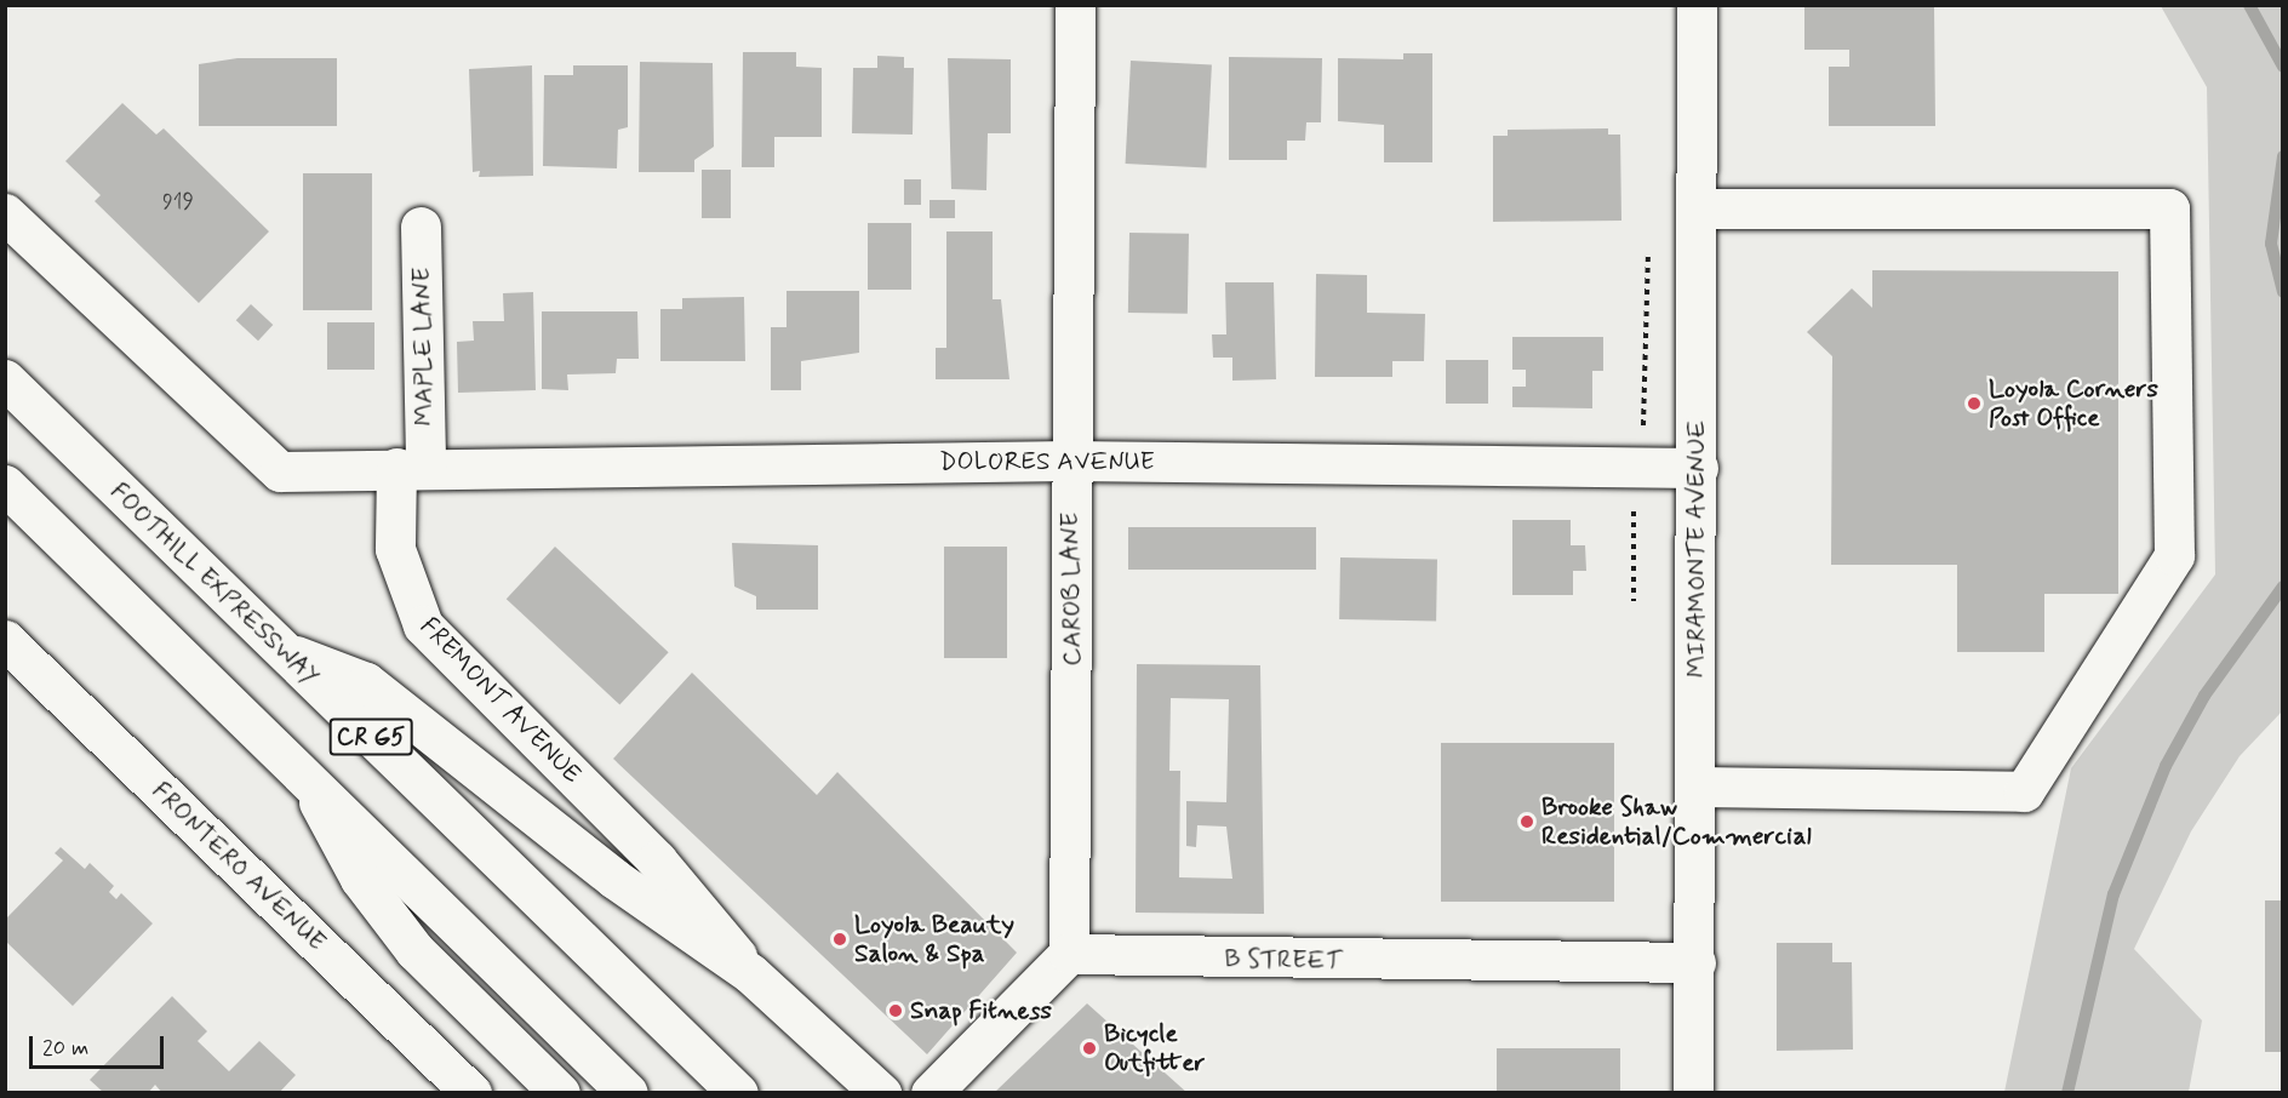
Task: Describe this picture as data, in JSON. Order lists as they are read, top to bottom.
{
  "streets": {
    "main road": [
      "MAPLE LANE",
      "DOLORES AVENUE",
      "MIRAMONTE AVENUE",
      "FOOTHILL EXPRESSWAY",
      "CAROB LANE",
      "FREMONT AVENUE",
      "CR G5",
      "FRONTERO AVENUE",
      "B STREET"
    ]
  },
  "crossings": [
    ["MAPLE LANE", "DOLORES AVENUE"],
    ["MAPLE LANE", "FREMONT AVENUE"],
    ["DOLORES AVENUE", "MIRAMONTE AVENUE"],
    ["DOLORES AVENUE", "CAROB LANE"],
    ["DOLORES AVENUE", "FREMONT AVENUE"],
    ["MIRAMONTE AVENUE", "B STREET"],
    ["CAROB LANE", "B STREET"]
  ],
  "places": [
    "Loyola Corners Post Office",
    "Brooke Shaw Residential/Commercial",
    "Loyola Beauty Salon & Spa",
    "Snap Fitness",
    "Bicycle Outfitter"
  ],
  "house_numbers": ["919"],
  "scale_bar": "20 m"
}
